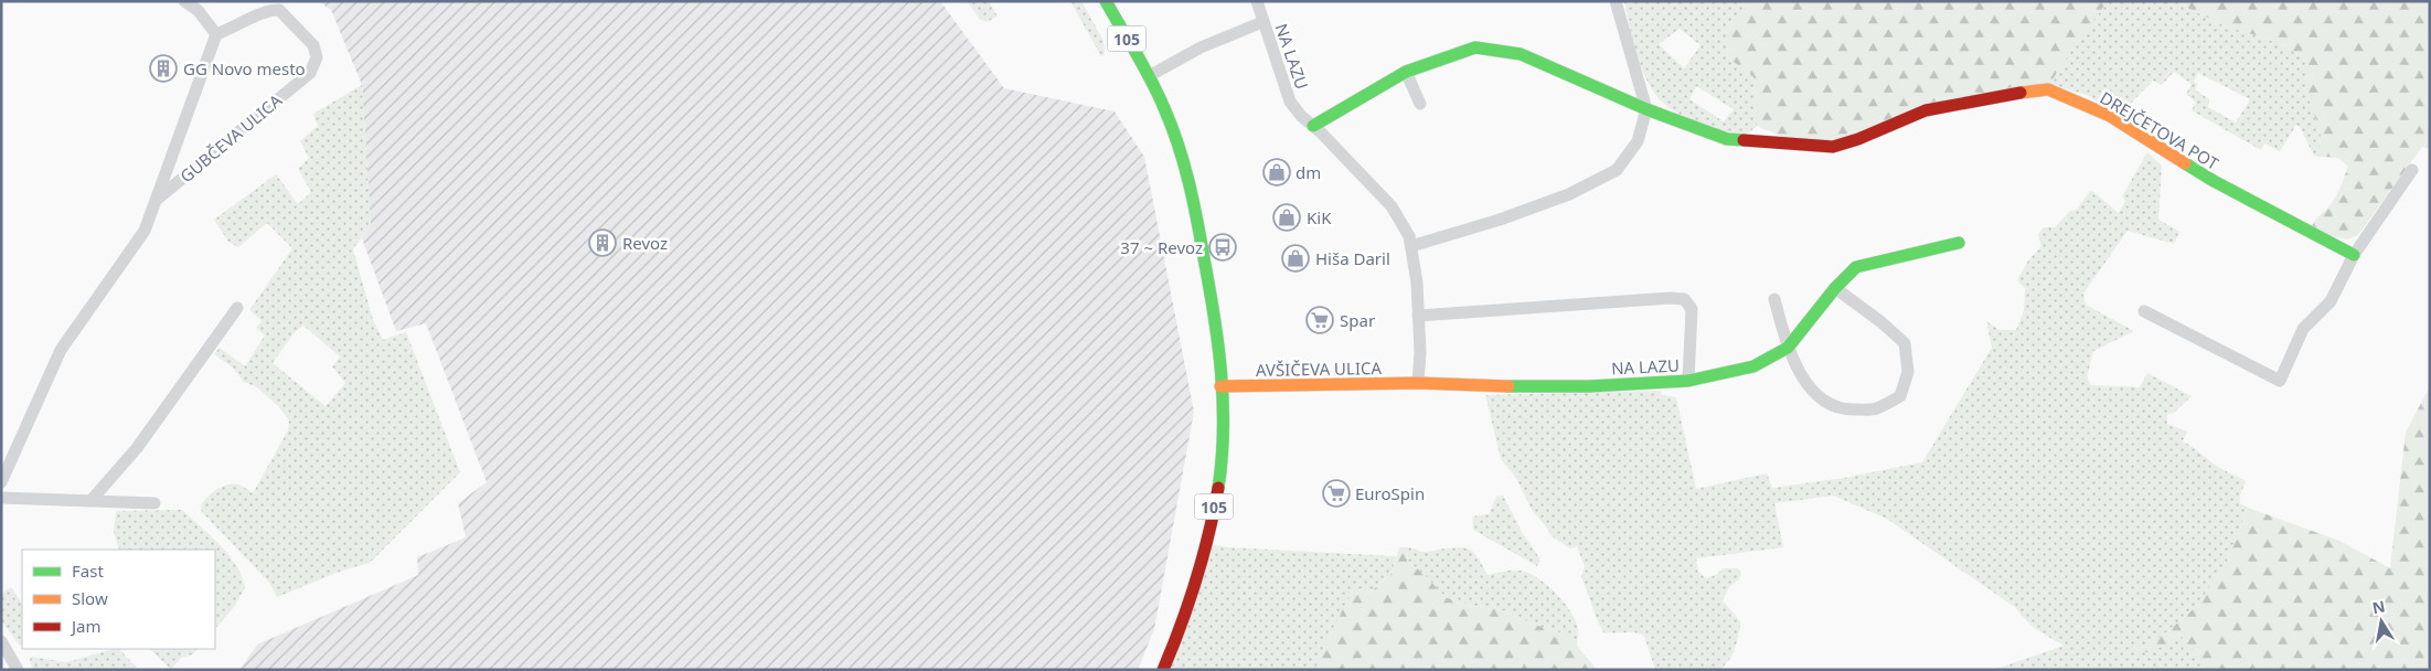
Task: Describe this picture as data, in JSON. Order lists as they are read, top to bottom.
{
  "streets": {
    "street": [
      "105",
      "NA LAZU",
      "DREJČETOVA POT",
      "GUBČEVA ULICA",
      "AVŠIČEVA ULICA"
    ]
  },
  "crossings": [
    ["105", "AVŠIČEVA ULICA"],
    ["NA LAZU", "AVŠIČEVA ULICA"]
  ],
  "places": {
    "building": ["GG Novo mesto", "Revoz"],
    "shop": ["dm", "KiK", "Hiša Daril"],
    "bus stop": ["37 ~ Revoz"],
    "supermarket": ["Spar", "EuroSpin"]
  },
  "legend": ["Fast", "Slow", "Jam"],
  "north": "top"
}
